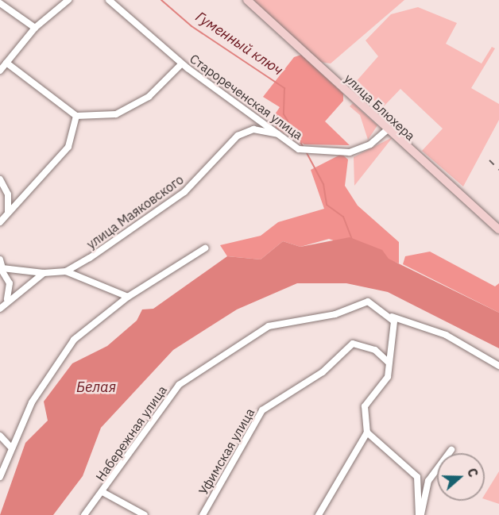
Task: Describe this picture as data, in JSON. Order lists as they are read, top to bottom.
{
  "streets": {
    "main road": ["улица Блюхера"],
    "street": [
      "Старореченская улица",
      "улица Маяковского",
      "Набережная улица",
      "Уфимская улица"
    ]
  },
  "crossings": [
    ["Старореченская улица", "улица Блюхера"],
    ["Старореченская улица", "улица Маяковского"]
  ],
  "water": ["Гуменный ключ", "Белая"],
  "north": "right"
}
